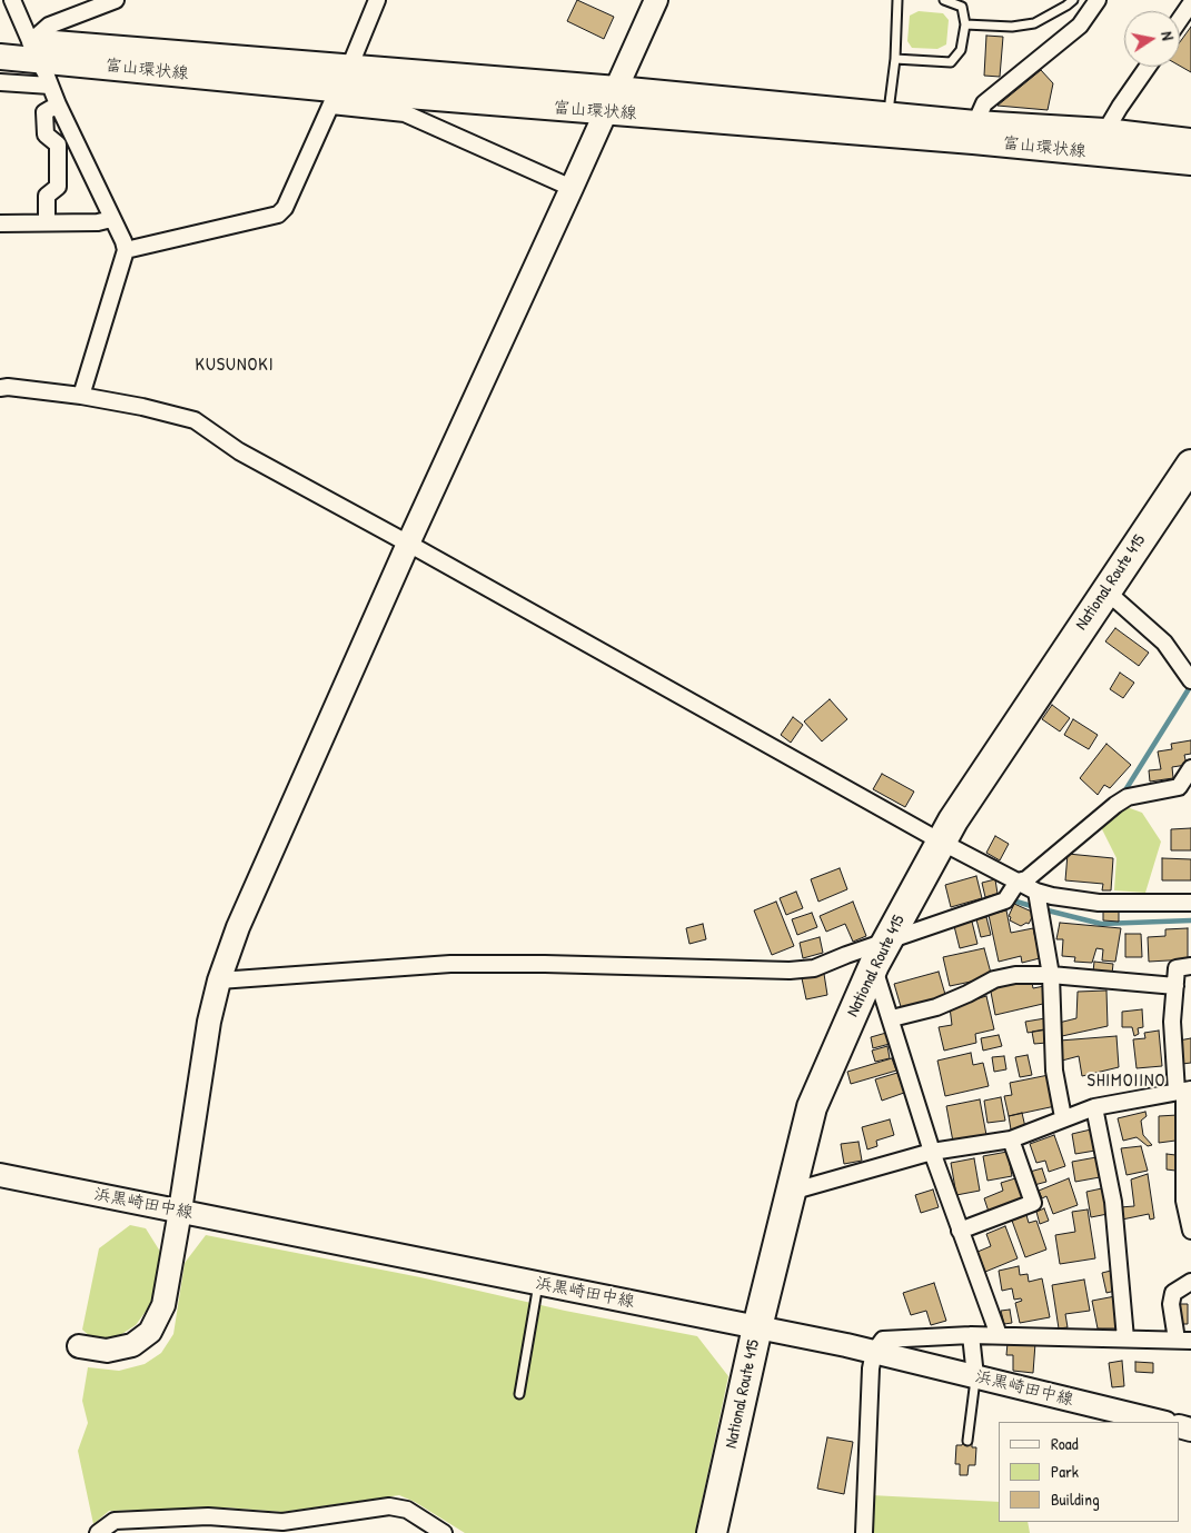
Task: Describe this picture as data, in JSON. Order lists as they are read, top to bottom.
{
  "streets": {
    "highway": ["National Route 415"],
    "main road": ["富山環状線"],
    "street": ["浜黒崎田中線"]
  },
  "crossings": [
    ["National Route 415", "浜黒崎田中線"]
  ],
  "districts": ["KUSUNOKI", "SHIMOIINO"],
  "legend": ["Road", "Park", "Building"],
  "north": "right"
}
